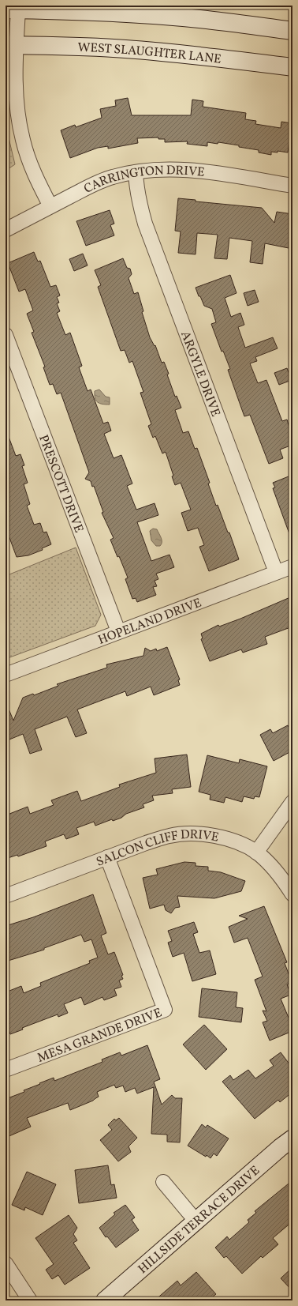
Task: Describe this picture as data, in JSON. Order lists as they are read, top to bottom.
{
  "streets": {
    "main road": ["WEST SLAUGHTER LANE", "HILLSIDE TERRACE DRIVE"],
    "street": [
      "CARRINGTON DRIVE",
      "ARGYLE DRIVE",
      "PRESCOTT DRIVE",
      "HOPELAND DRIVE",
      "SALCON CLIFF DRIVE",
      "MESA GRANDE DRIVE"
    ]
  },
  "crossings": [
    ["CARRINGTON DRIVE", "ARGYLE DRIVE"],
    ["ARGYLE DRIVE", "HOPELAND DRIVE"],
    ["PRESCOTT DRIVE", "HOPELAND DRIVE"],
    ["SALCON CLIFF DRIVE", "MESA GRANDE DRIVE"]
  ]
}
